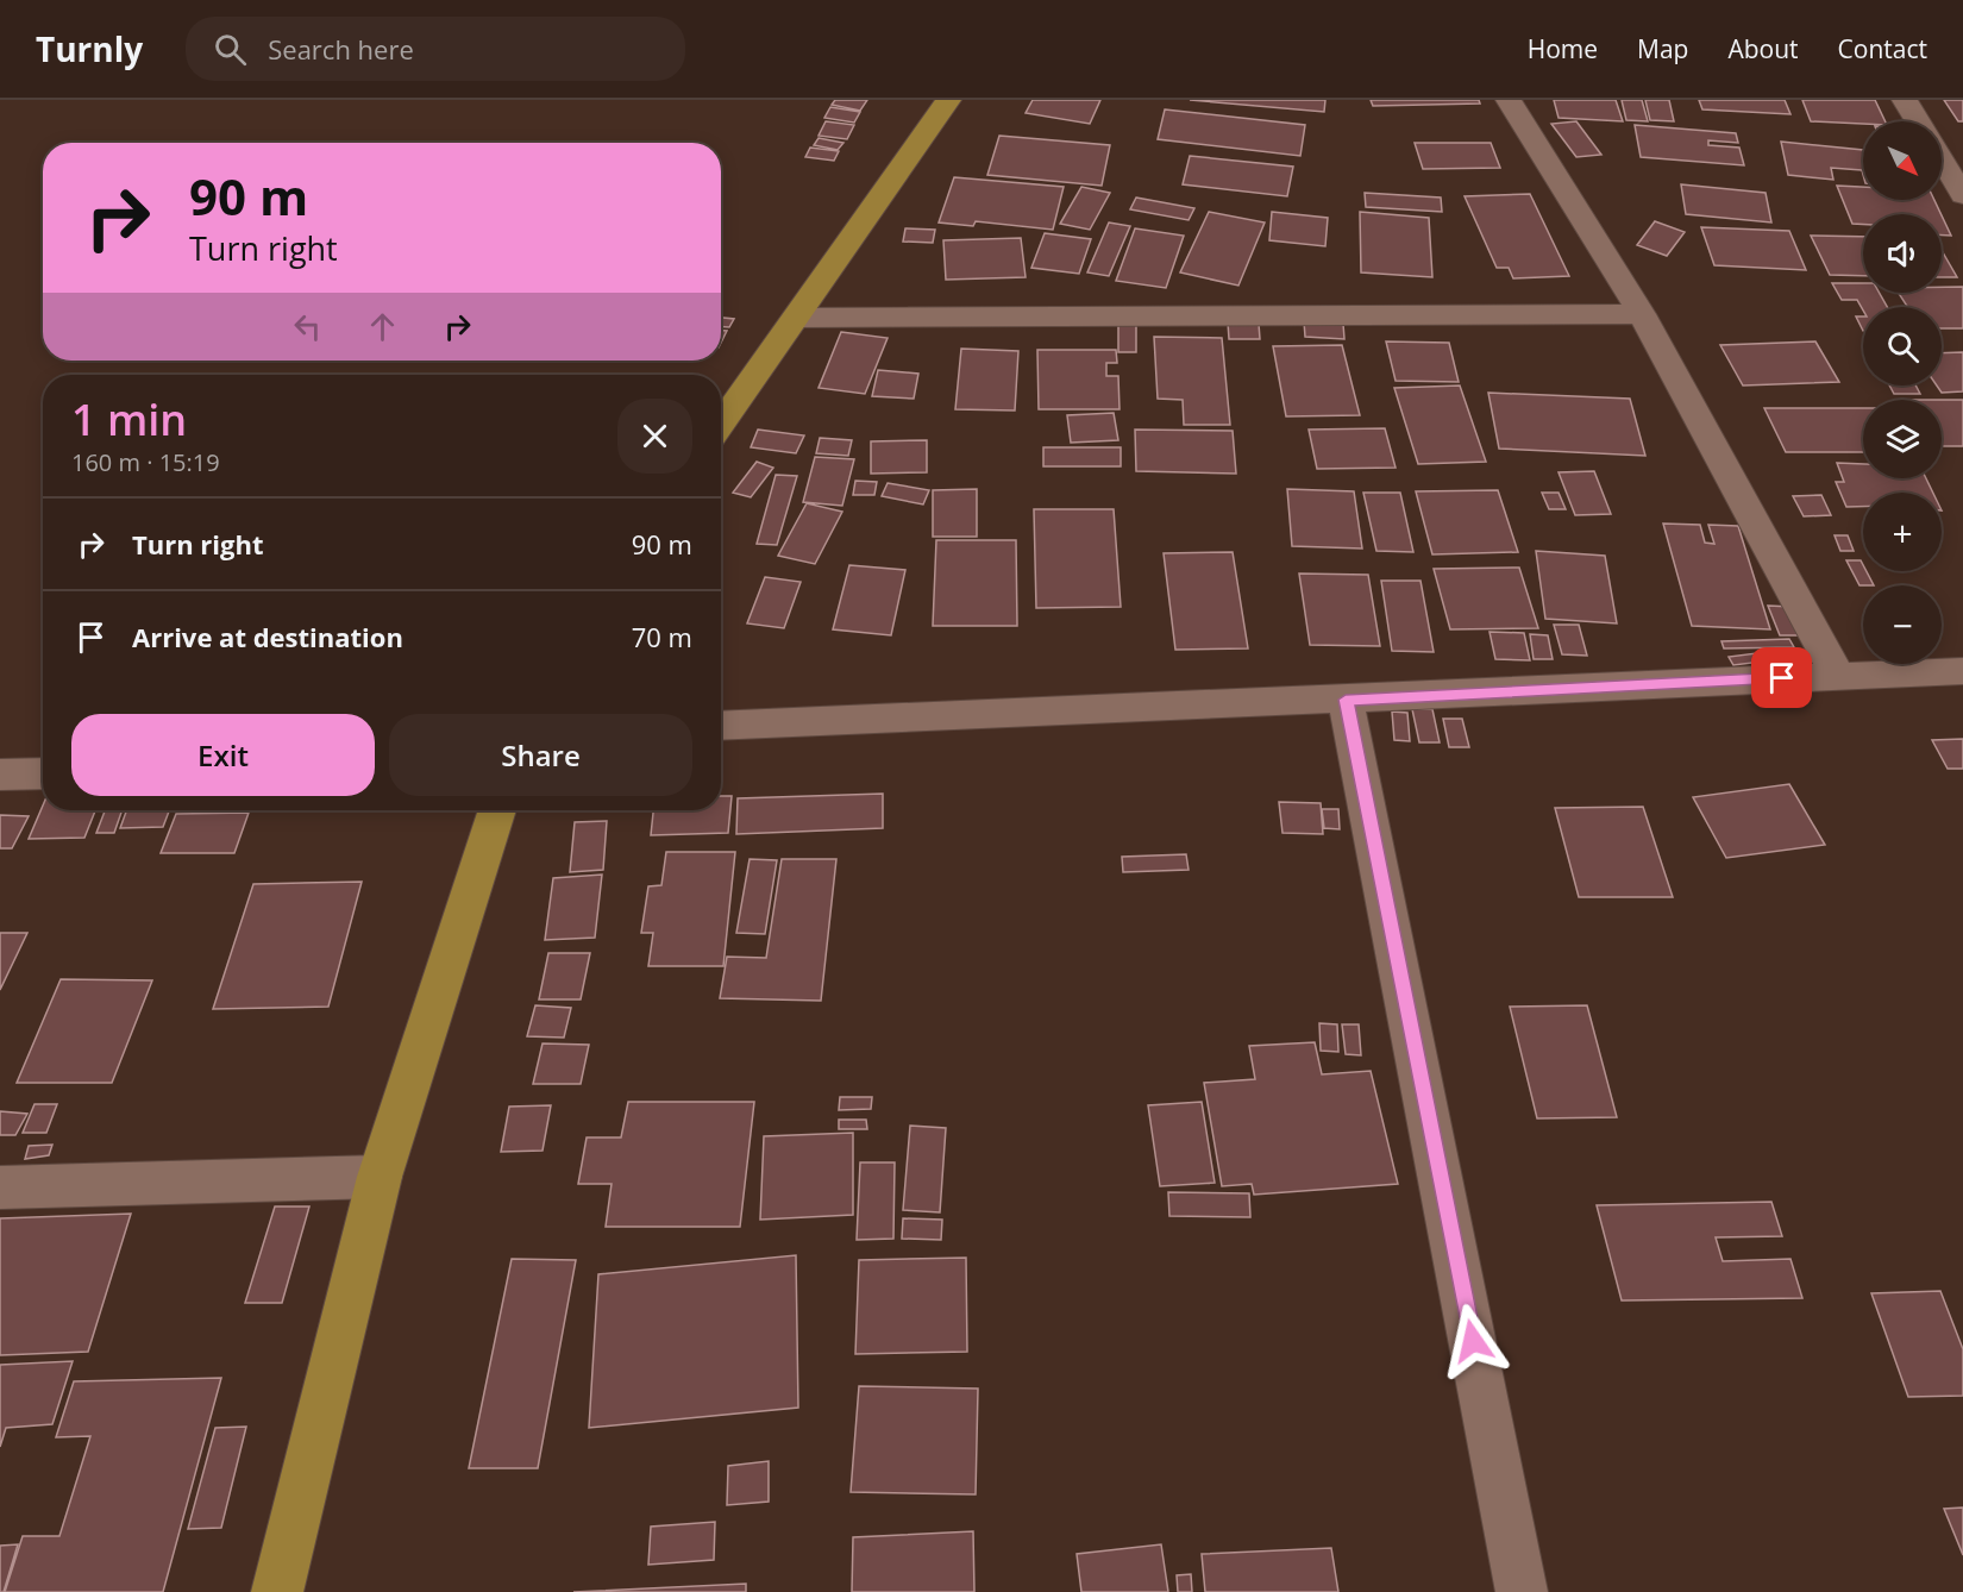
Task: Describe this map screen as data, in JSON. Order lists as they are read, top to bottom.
{
  "north": "bottom right",
  "page": {
    "header": "Turnly",
    "search": "Search here",
    "nav": [
      "Home",
      "Map",
      "About",
      "Contact"
    ],
    "map_buttons": ["+", "−"],
    "turn": ["90 m", "Turn right"],
    "heading": ["1 min", "160 m · 15:19"],
    "list": [
      {
        "name": "Turn right",
        "value": "90 m"
      },
      {
        "name": "Arrive at destination",
        "value": "70 m"
      }
    ],
    "buttons": ["Exit", "Share"]
  }
}
